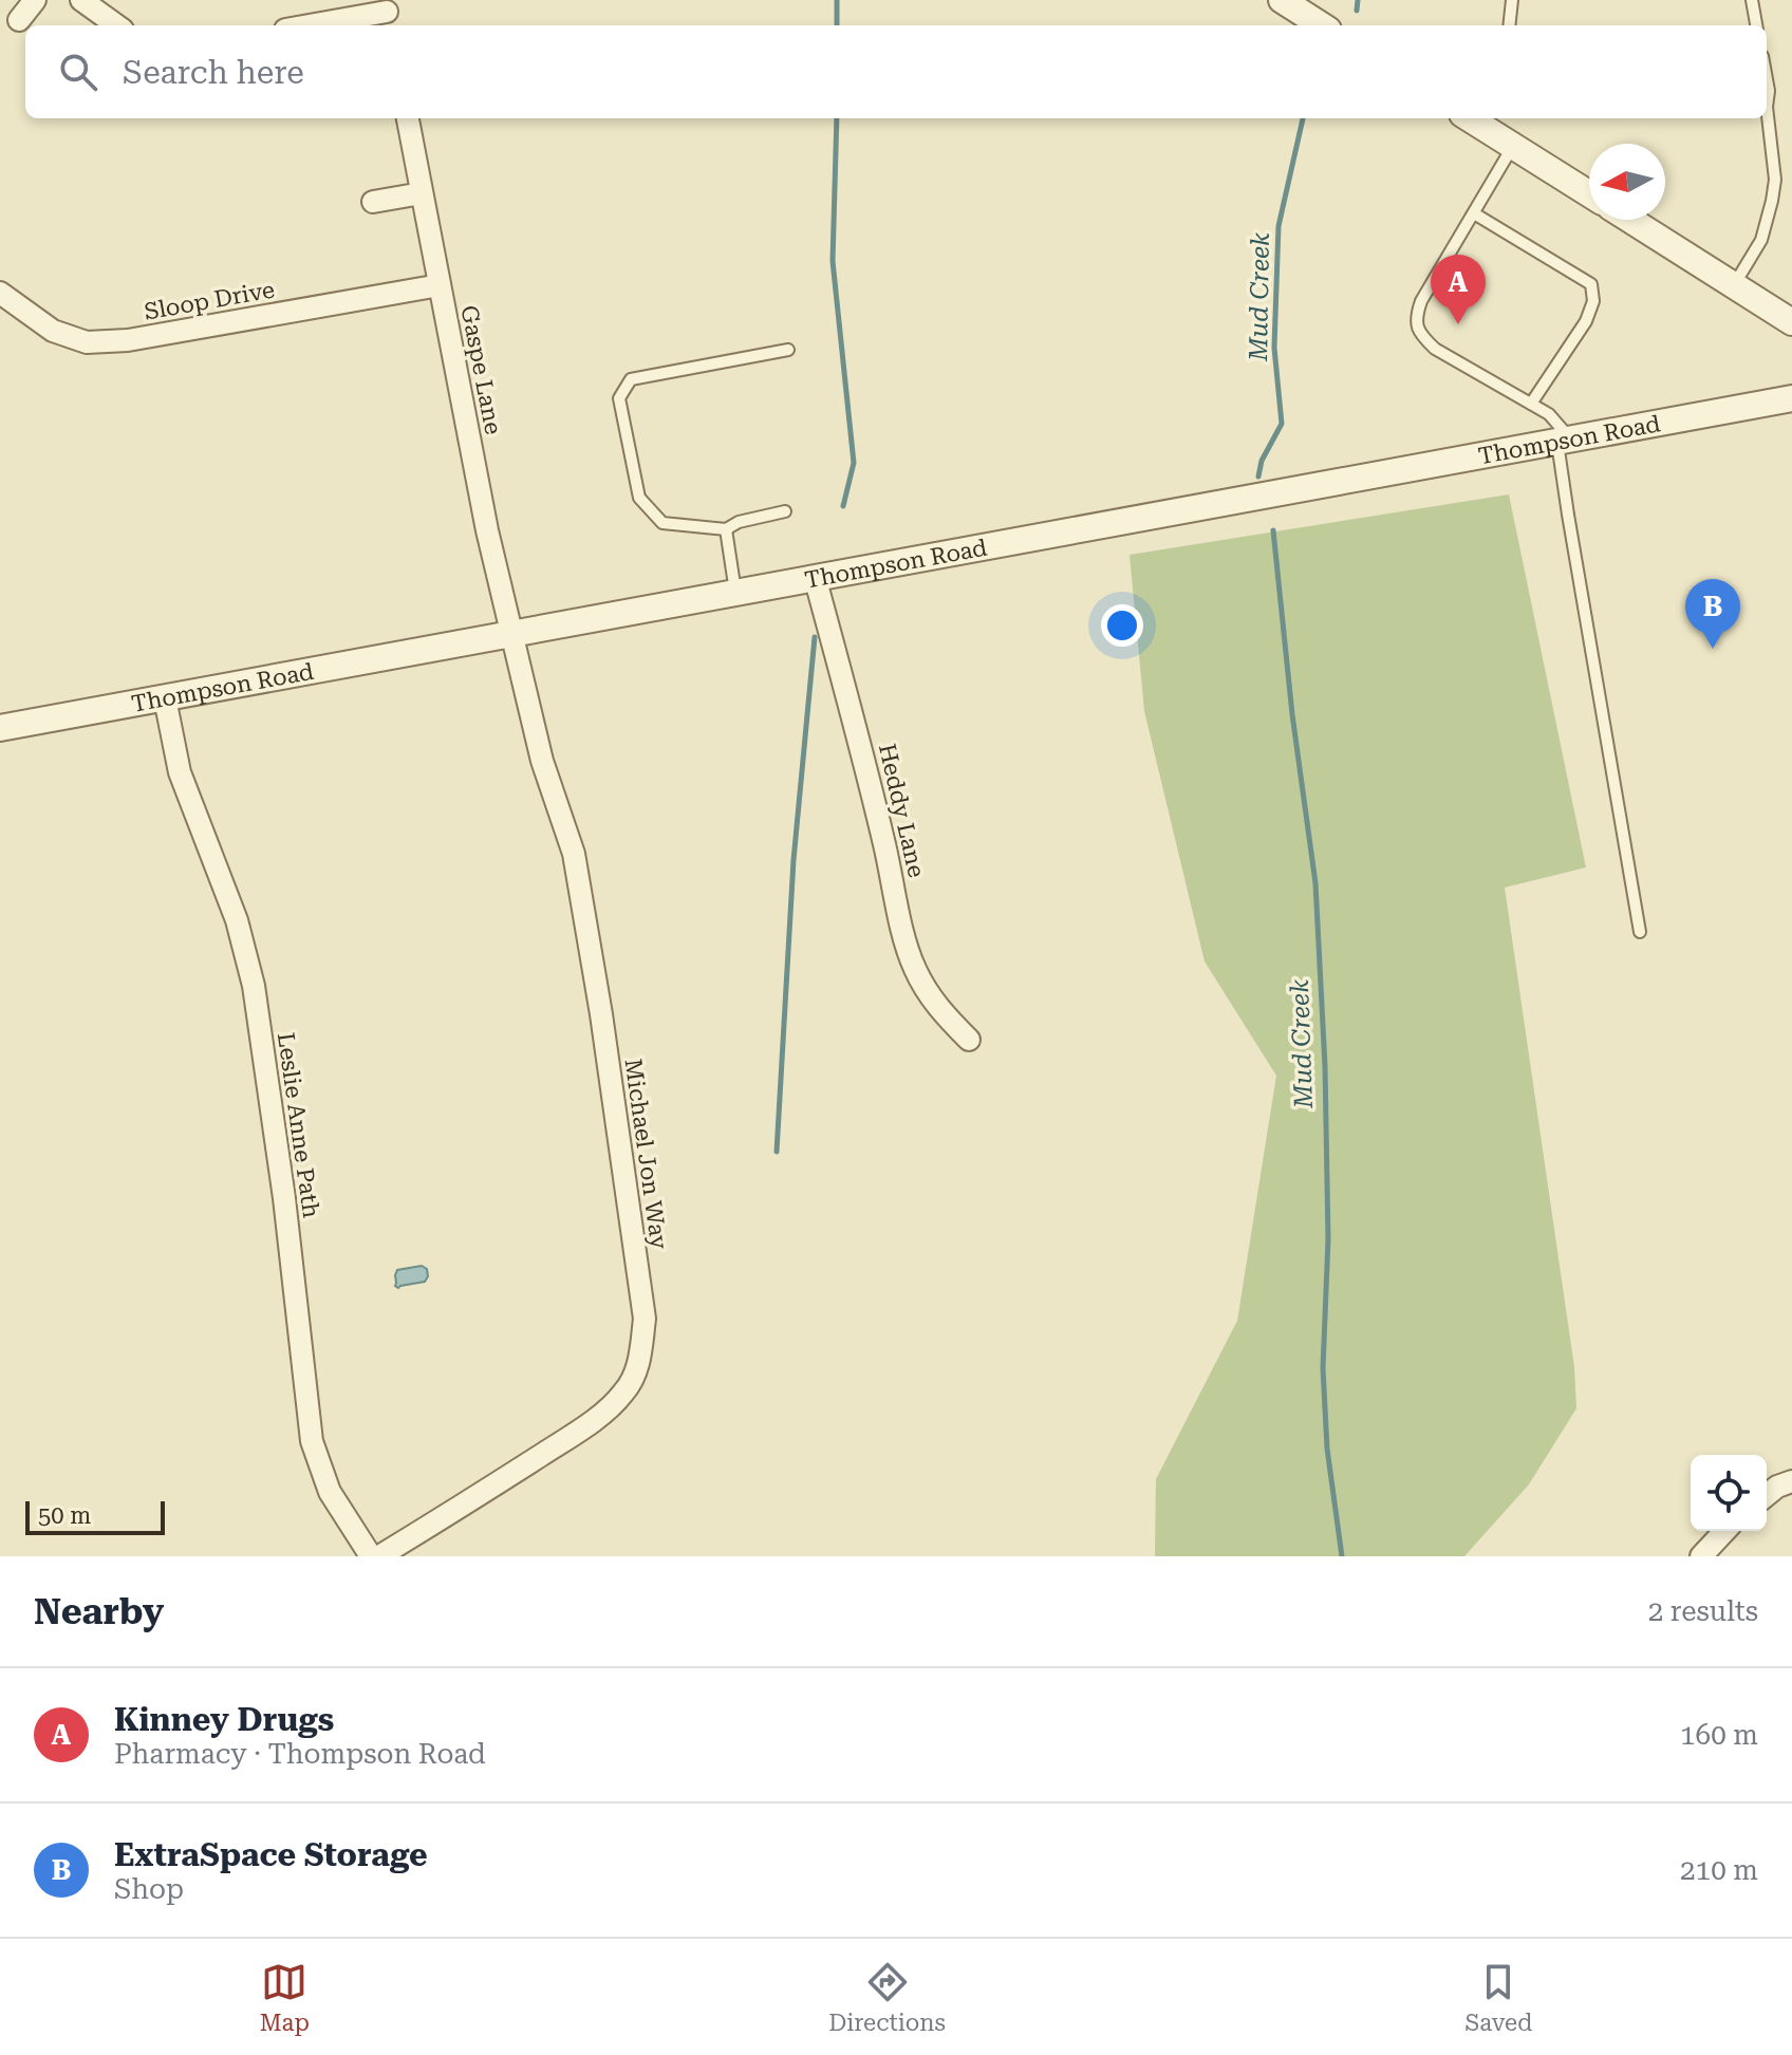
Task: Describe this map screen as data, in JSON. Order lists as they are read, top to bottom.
{
  "streets": {
    "street": [
      "Sloop Drive",
      "Gaspe Lane",
      "Thompson Road",
      "Heddy Lane",
      "Leslie Anne Path",
      "Michael Jon Way"
    ]
  },
  "crossings": [
    ["Sloop Drive", "Gaspe Lane"],
    ["Gaspe Lane", "Thompson Road"],
    ["Gaspe Lane", "Michael Jon Way"],
    ["Thompson Road", "Heddy Lane"],
    ["Thompson Road", "Leslie Anne Path"],
    ["Thompson Road", "Michael Jon Way"]
  ],
  "water": ["Mud Creek"],
  "scale_bar": "50 m",
  "north": "left",
  "page": {
    "search": "Search here",
    "pins": ["A", "B"],
    "scale": "50 m",
    "heading": ["Nearby", "2 results"],
    "list": [
      {
        "mark": "A",
        "name": "Kinney Drugs",
        "note": "Pharmacy · Thompson Road",
        "value": "160 m"
      },
      {
        "mark": "B",
        "name": "ExtraSpace Storage",
        "note": "Shop",
        "value": "210 m"
      }
    ],
    "nav": ["Map", "Directions", "Saved"]
  }
}
